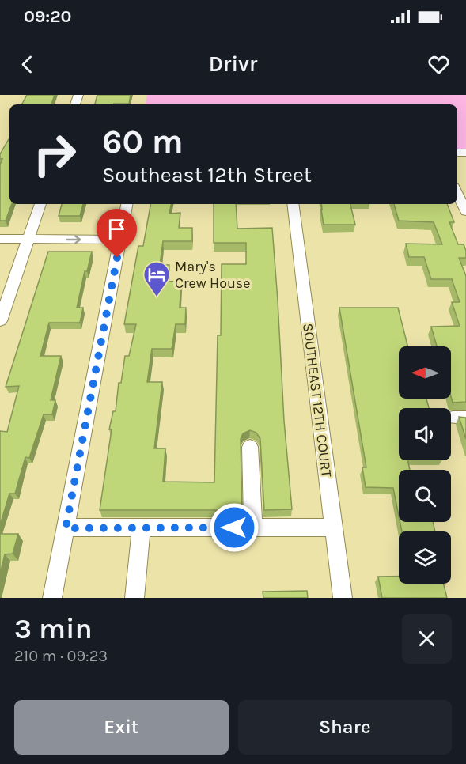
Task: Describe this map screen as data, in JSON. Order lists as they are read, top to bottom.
{
  "streets": {
    "street": ["SOUTHEAST 12TH COURT"]
  },
  "places": {
    "hotel": ["Mary's Crew House"]
  },
  "north": "left",
  "page": {
    "status": "09:20",
    "header": "Drivr",
    "turn": ["60 m", "Southeast 12th Street"],
    "heading": ["3 min", "210 m · 09:23"],
    "buttons": ["Exit", "Share"]
  }
}
